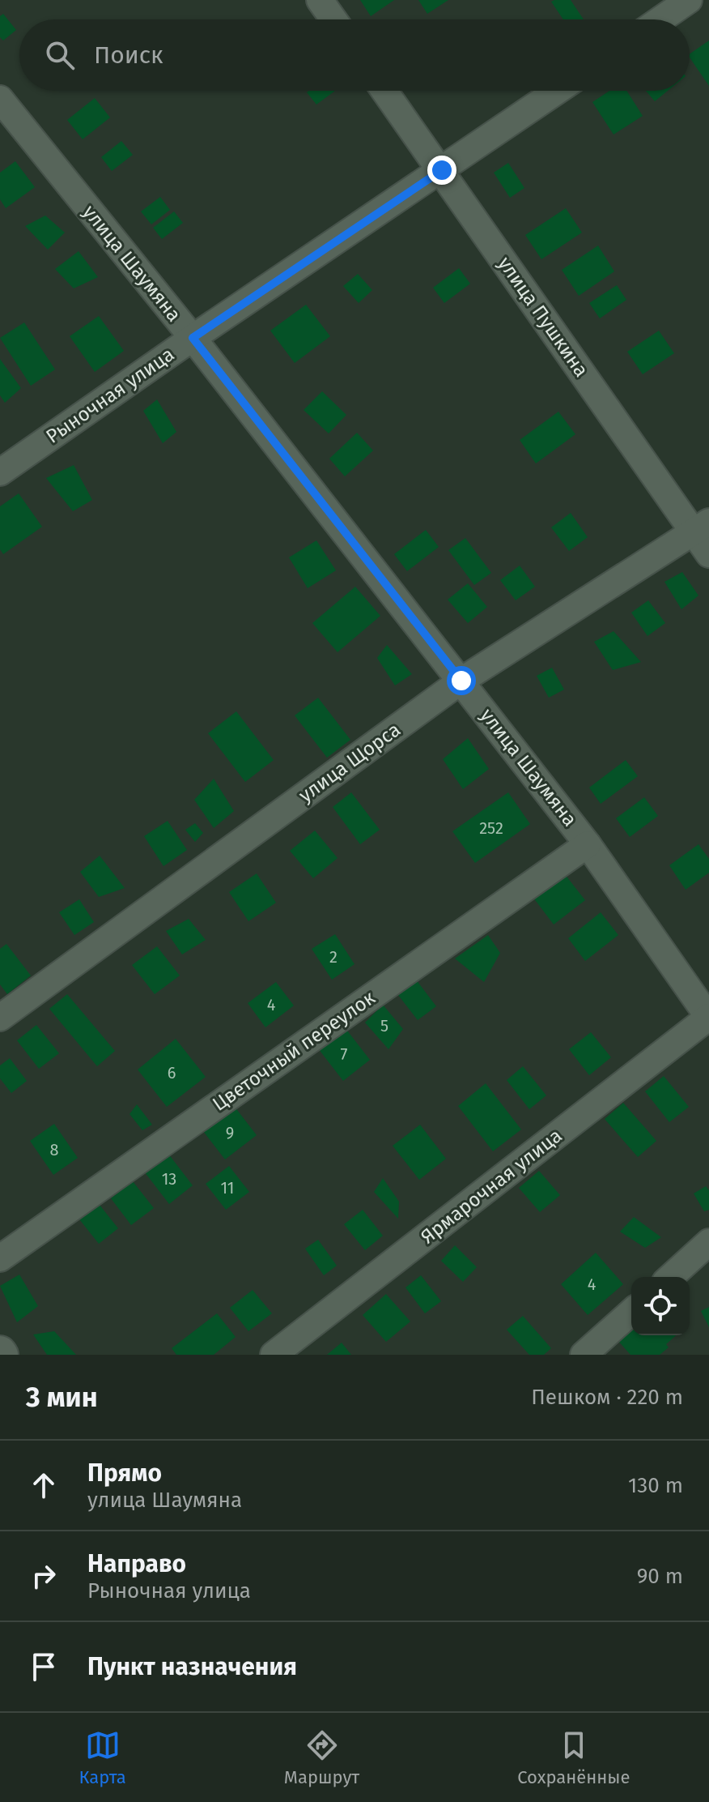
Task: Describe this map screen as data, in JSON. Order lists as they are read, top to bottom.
{
  "streets": {
    "street": [
      "улица Шаумяна",
      "улица Пушкина",
      "Рыночная улица",
      "улица Щорса",
      "Цветочный переулок",
      "Ярмарочная улица"
    ]
  },
  "crossings": [
    ["улица Шаумяна", "Рыночная улица"],
    ["улица Шаумяна", "улица Щорса"],
    ["улица Шаумяна", "Цветочный переулок"],
    ["улица Шаумяна", "Ярмарочная улица"],
    ["улица Пушкина", "Рыночная улица"],
    ["улица Пушкина", "улица Щорса"]
  ],
  "house_numbers": [
    "252",
    "2",
    "4",
    "5",
    "7",
    "6",
    "9",
    "8",
    "13",
    "11",
    "4"
  ],
  "page": {
    "search": "Поиск",
    "heading": ["3 мин", "Пешком · 220 m"],
    "list": [
      ["Прямо", "улица Шаумяна", "130 m"],
      ["Направо", "Рыночная улица", "90 m"],
      "Пункт назначения"
    ],
    "nav": ["Карта", "Маршрут", "Сохранённые"]
  }
}
